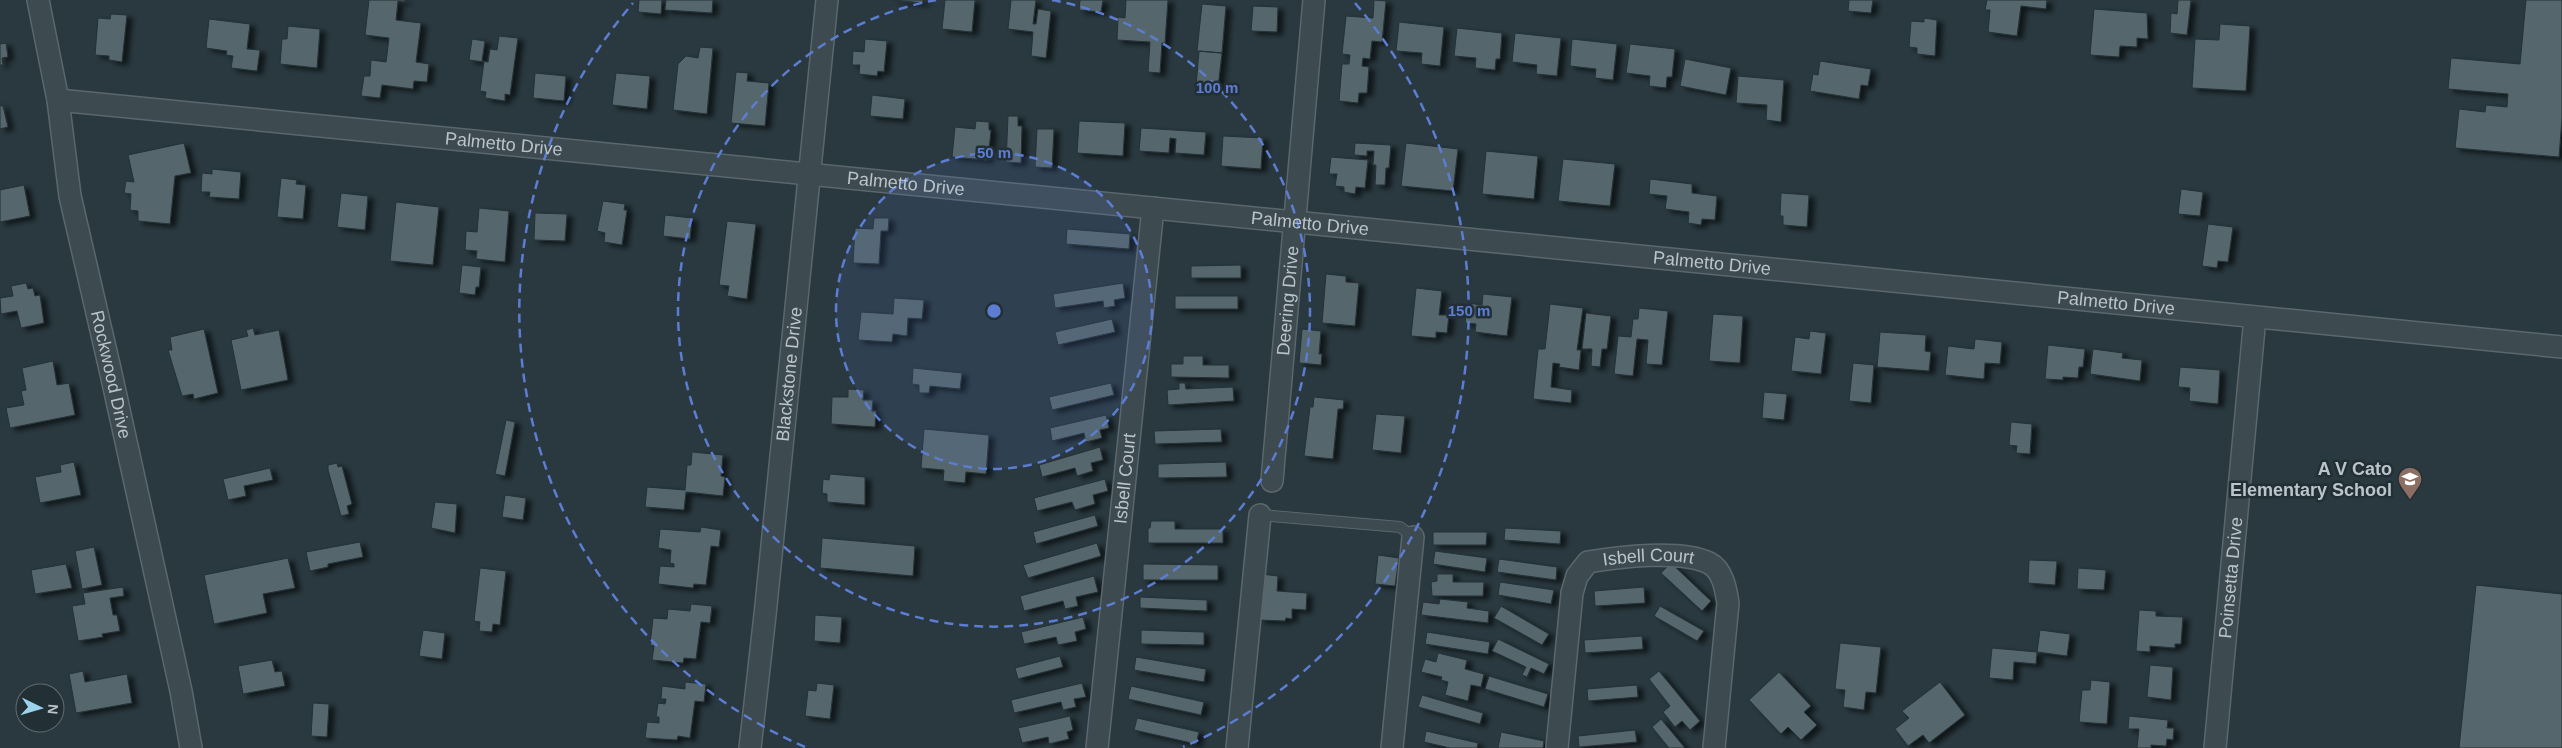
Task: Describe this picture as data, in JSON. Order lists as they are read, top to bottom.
{
  "streets": {
    "street": [
      "Palmetto Drive",
      "Deering Drive",
      "Blackstone Drive",
      "Rockwood Drive",
      "Isbell Court",
      "Poinsetta Drive"
    ]
  },
  "crossings": [
    ["Palmetto Drive", "Deering Drive"],
    ["Palmetto Drive", "Blackstone Drive"],
    ["Palmetto Drive", "Rockwood Drive"],
    ["Palmetto Drive", "Isbell Court"],
    ["Palmetto Drive", "Poinsetta Drive"]
  ],
  "places": {
    "school or university": ["A V Cato Elementary School"]
  },
  "north": "right",
  "rings": ["100 m", "50 m", "150 m"]
}
